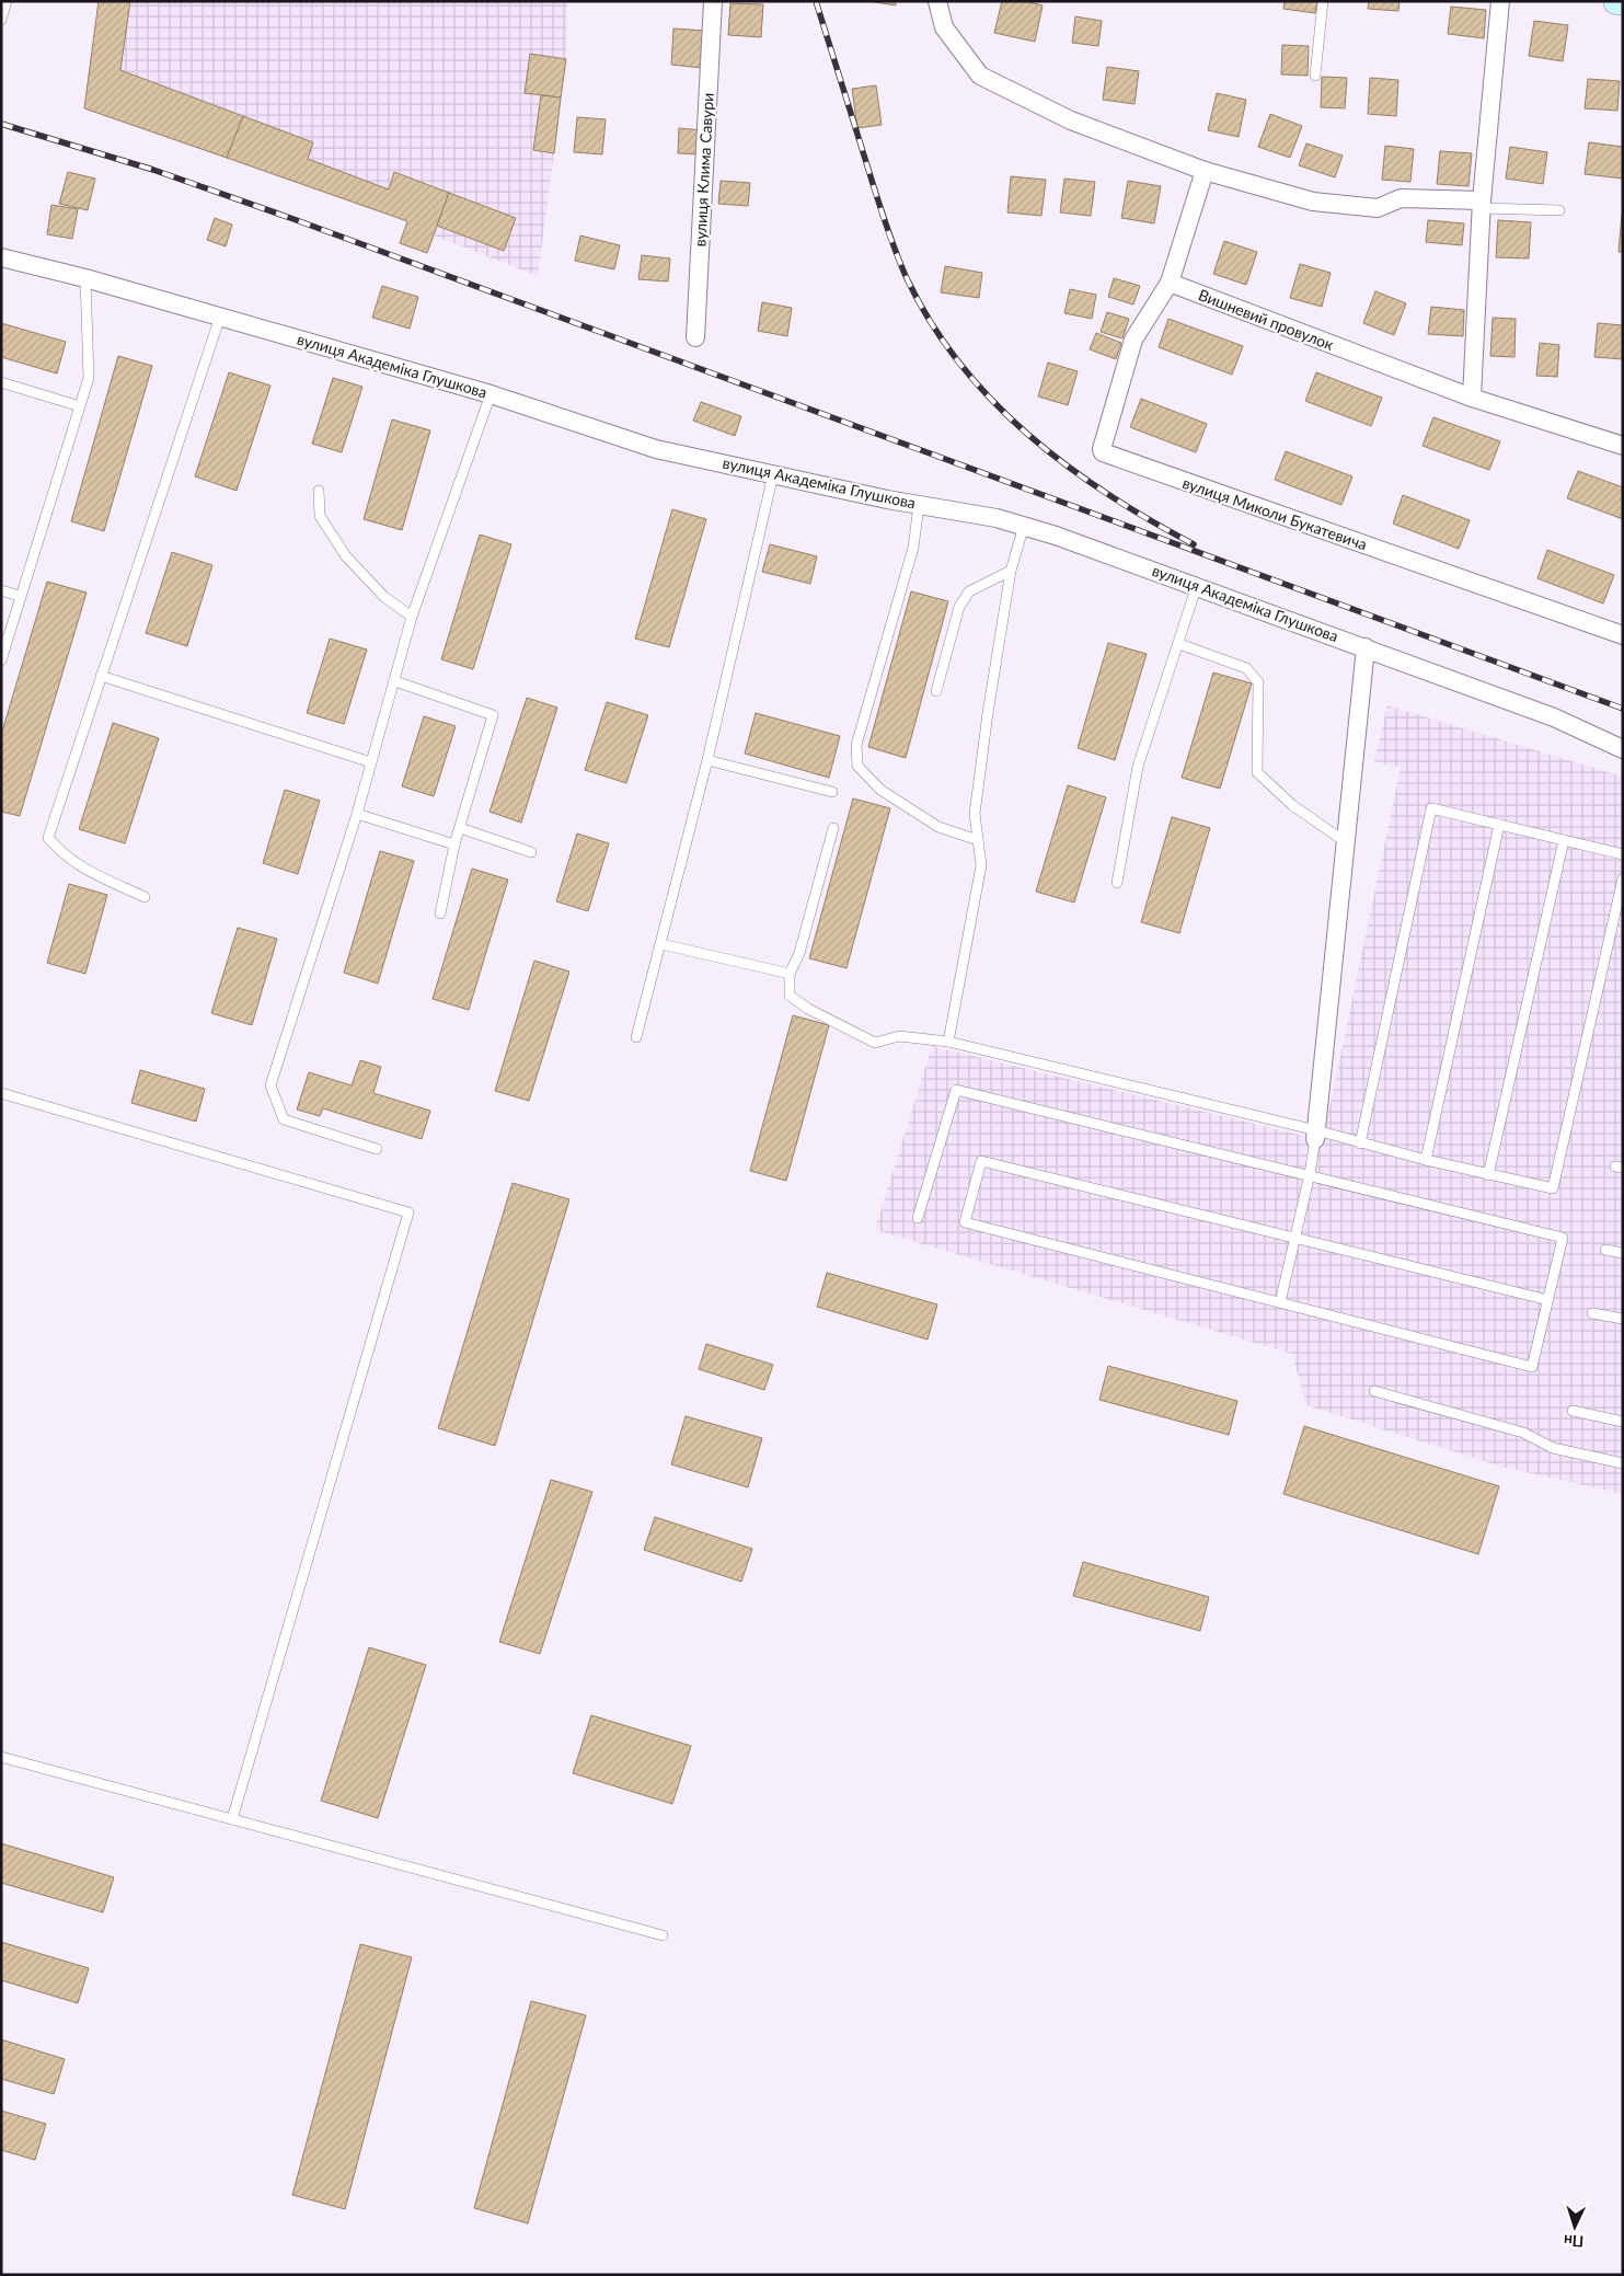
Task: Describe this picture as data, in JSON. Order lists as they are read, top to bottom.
{
  "streets": {
    "street": [
      "вулиця Клима Савури",
      "Вишневий провулок",
      "вулиця Академіка Глушкова",
      "вулиця Миколи Букатевича"
    ]
  },
  "crossings": [
    ["Вишневий провулок", "вулиця Миколи Букатевича"]
  ],
  "north": "bottom"
}
